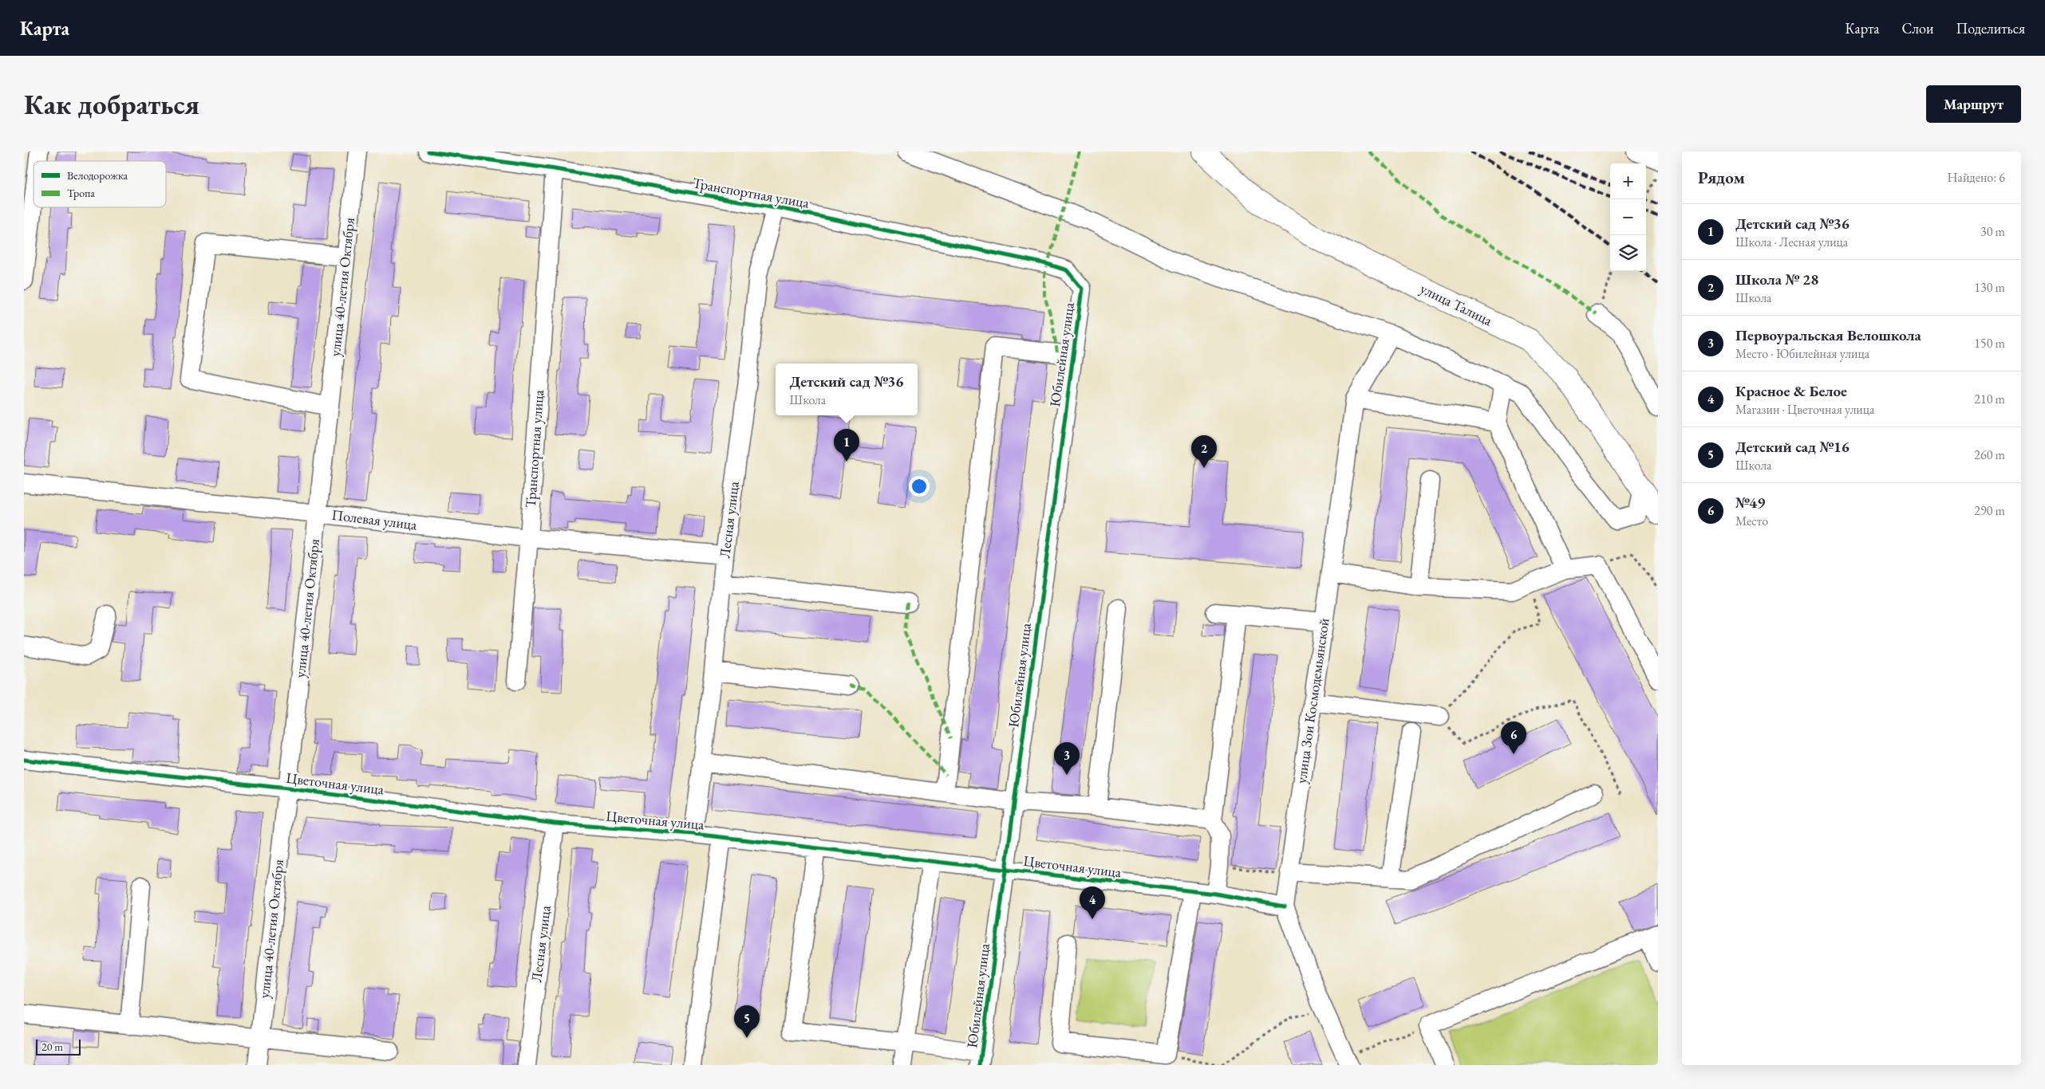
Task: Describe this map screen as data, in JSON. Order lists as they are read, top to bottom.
{
  "streets": {
    "main road": ["улица Талица"],
    "street": [
      "Транспортная улица",
      "улица 40-летия Октября",
      "Юбилейная улица",
      "Полевая улица",
      "Лесная улица",
      "улица Зои Космодемьянской",
      "Цветочная улица"
    ]
  },
  "crossings": [
    ["Транспортная улица", "Юбилейная улица"],
    ["Транспортная улица", "Полевая улица"],
    ["Транспортная улица", "Лесная улица"],
    ["улица 40-летия Октября", "Полевая улица"],
    ["улица 40-летия Октября", "Цветочная улица"],
    ["Юбилейная улица", "Цветочная улица"],
    ["Полевая улица", "Лесная улица"],
    ["Лесная улица", "Цветочная улица"],
    ["улица Зои Космодемьянской", "Цветочная улица"]
  ],
  "legend": ["Велодорожка", "Тропа"],
  "scale_bar": "20 m",
  "page": {
    "header": "Карта",
    "nav": ["Карта", "Слои", "Поделиться"],
    "buttons": "Маршрут",
    "title": "Как добраться",
    "heading": ["Рядом", "Найдено: 6"],
    "map_buttons": ["+", "−"],
    "list": [
      {
        "mark": "1",
        "name": "Детский сад №36",
        "note": "Школа · Лесная улица",
        "value": "30 m"
      },
      {
        "mark": "2",
        "name": "Школа № 28",
        "note": "Школа",
        "value": "130 m"
      },
      {
        "mark": "3",
        "name": "Первоуральская Велошкола",
        "note": "Место · Юбилейная улица",
        "value": "150 m"
      },
      {
        "mark": "4",
        "name": "Красное & Белое",
        "note": "Магазин · Цветочная улица",
        "value": "210 m"
      },
      {
        "mark": "5",
        "name": "Детский сад №16",
        "note": "Школа",
        "value": "260 m"
      },
      {
        "mark": "6",
        "name": "№49",
        "note": "Место",
        "value": "290 m"
      }
    ],
    "popup": ["Детский сад №36", "Школа"],
    "pins": [
      "1",
      "2",
      "6",
      "3",
      "4",
      "5"
    ],
    "scale": "20 m"
  }
}
